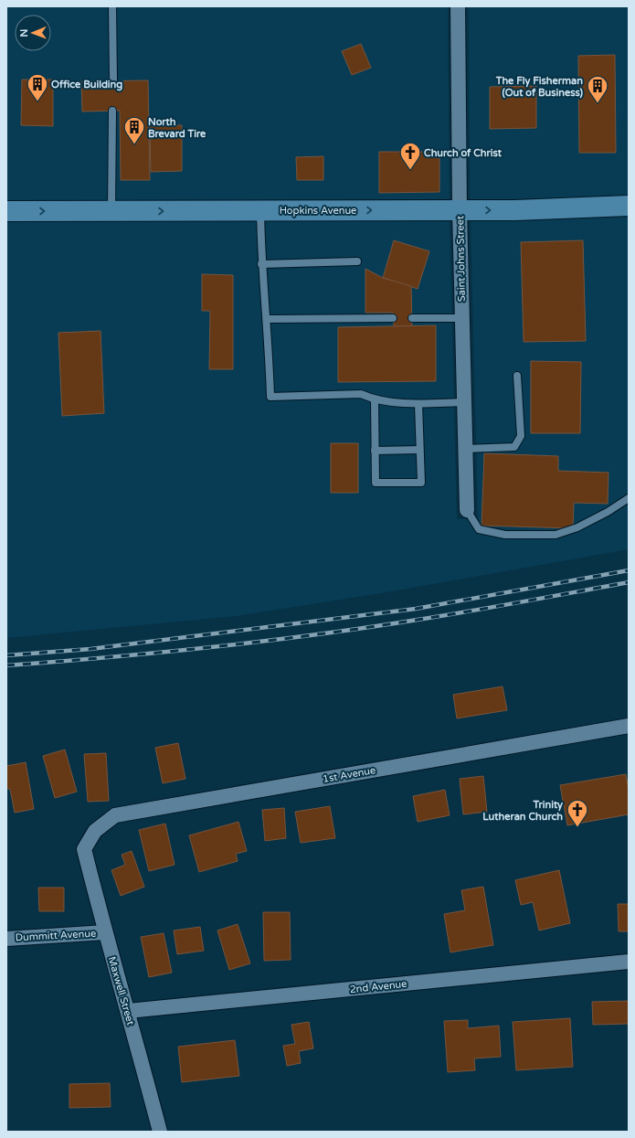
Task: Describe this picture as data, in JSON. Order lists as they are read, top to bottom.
{
  "streets": {
    "main road": ["Hopkins Avenue"],
    "street": [
      "Saint Johns Street",
      "1st Avenue",
      "Dummitt Avenue",
      "2nd Avenue",
      "Maxwell Street"
    ]
  },
  "crossings": [
    ["Hopkins Avenue", "Saint Johns Street"],
    ["1st Avenue", "Maxwell Street"],
    ["Dummitt Avenue", "Maxwell Street"],
    ["2nd Avenue", "Maxwell Street"]
  ],
  "one_way": ["Hopkins Avenue"],
  "places": {
    "building": ["Office Building", "The Fly Fisherman (Out of Business)", "North Brevard Tire"],
    "church": ["Church of Christ", "Trinity Lutheran Church"]
  },
  "north": "left"
}
